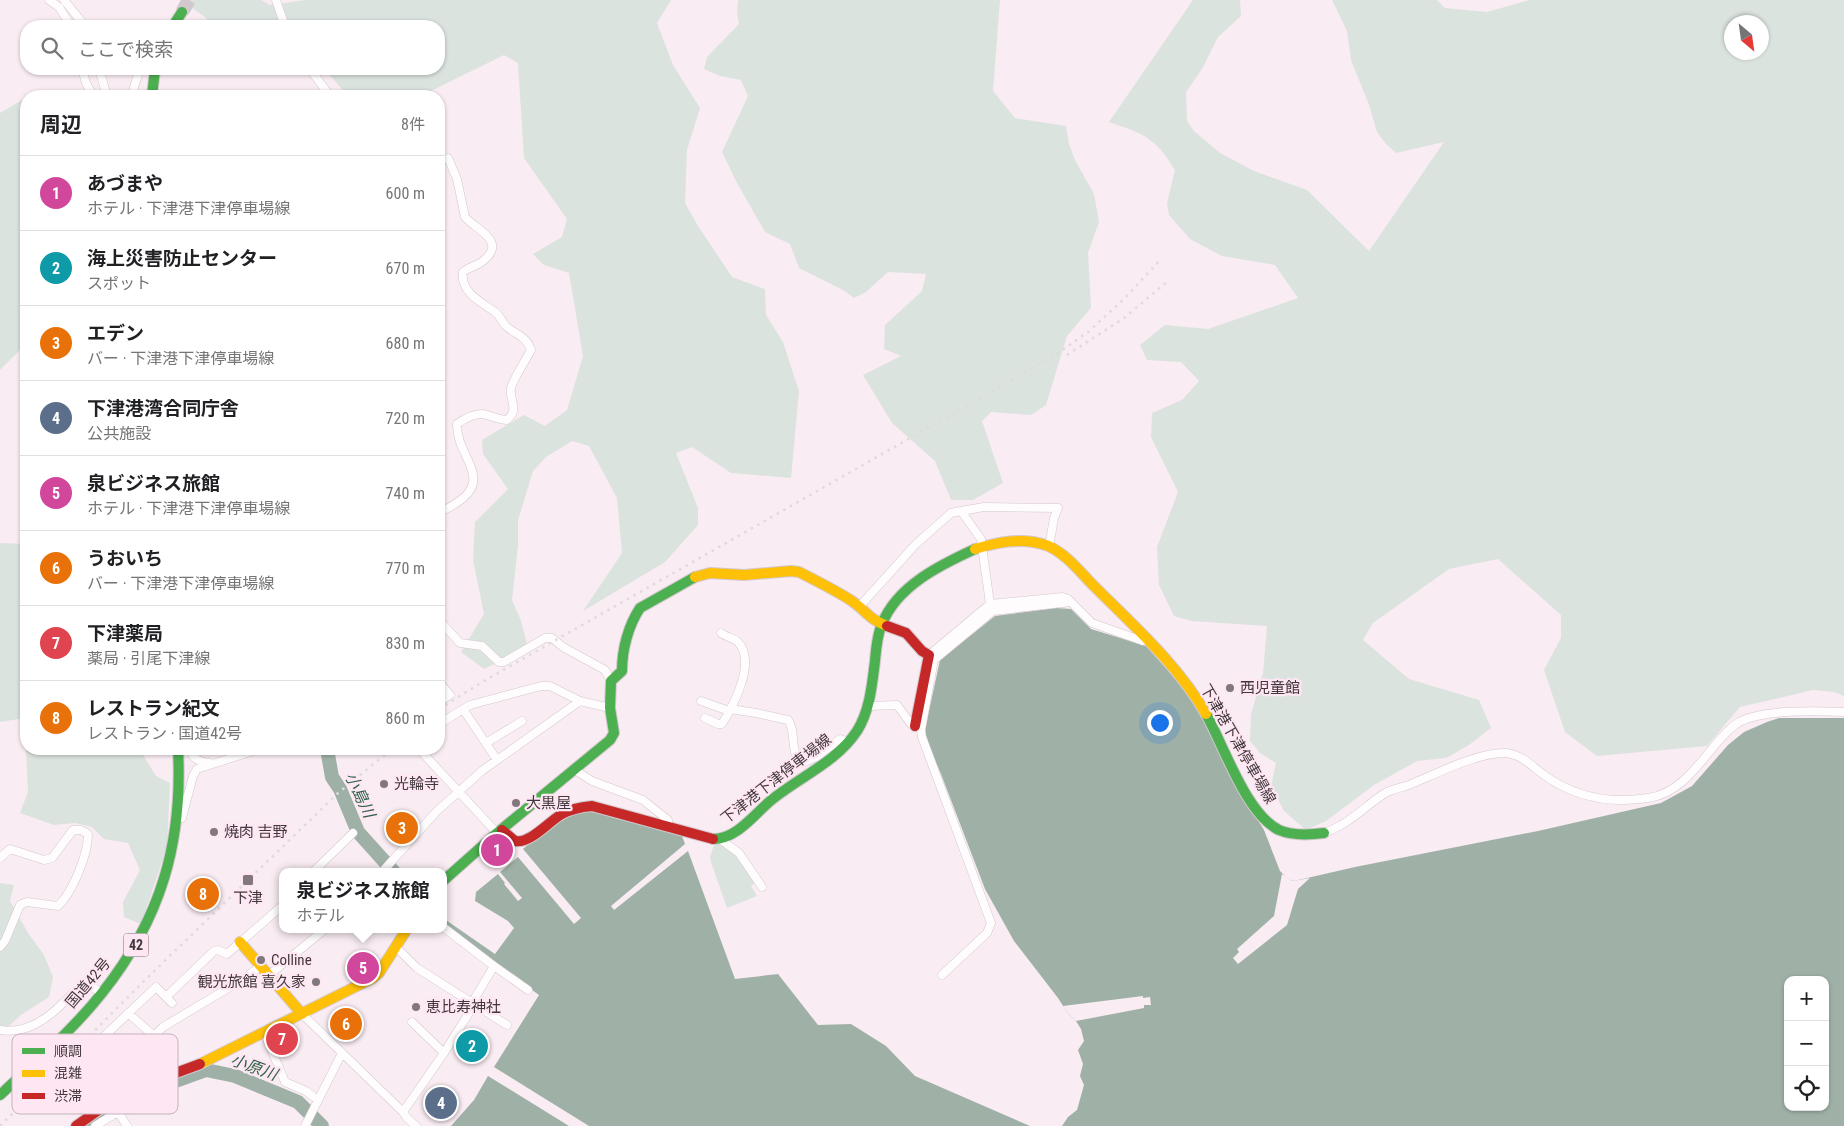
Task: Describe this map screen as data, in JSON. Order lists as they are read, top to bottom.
{
  "streets": {
    "main road": ["下津港下津停車場線", "42", "国道42号"]
  },
  "water": ["小島川", "小原川"],
  "places": {
    "other": [
      "西児童館",
      "光輪寺",
      "大黒屋",
      "焼肉 吉野",
      "Colline",
      "観光旅館 喜久家",
      "恵比寿神社"
    ],
    "transit": ["下津"]
  },
  "legend": ["順調", "混雑", "渋滞"],
  "north": "bottom right",
  "page": {
    "search": "ここで検索",
    "heading": ["周辺", "8件"],
    "list": [
      {
        "mark": "1",
        "name": "あづまや",
        "note": "ホテル · 下津港下津停車場線",
        "value": "600 m"
      },
      {
        "mark": "2",
        "name": "海上災害防止センター",
        "note": "スポット",
        "value": "670 m"
      },
      {
        "mark": "3",
        "name": "エデン",
        "note": "バー · 下津港下津停車場線",
        "value": "680 m"
      },
      {
        "mark": "4",
        "name": "下津港湾合同庁舎",
        "note": "公共施設",
        "value": "720 m"
      },
      {
        "mark": "5",
        "name": "泉ビジネス旅館",
        "note": "ホテル · 下津港下津停車場線",
        "value": "740 m"
      },
      {
        "mark": "6",
        "name": "うおいち",
        "note": "バー · 下津港下津停車場線",
        "value": "770 m"
      },
      {
        "mark": "7",
        "name": "下津薬局",
        "note": "薬局 · 引尾下津線",
        "value": "830 m"
      },
      {
        "mark": "8",
        "name": "レストラン紀文",
        "note": "レストラン · 国道42号",
        "value": "860 m"
      }
    ],
    "pins": [
      "3",
      "1",
      "8",
      "5",
      "6",
      "7",
      "2",
      "4"
    ],
    "popup": ["泉ビジネス旅館", "ホテル"],
    "map_buttons": ["+", "−"]
  }
}
